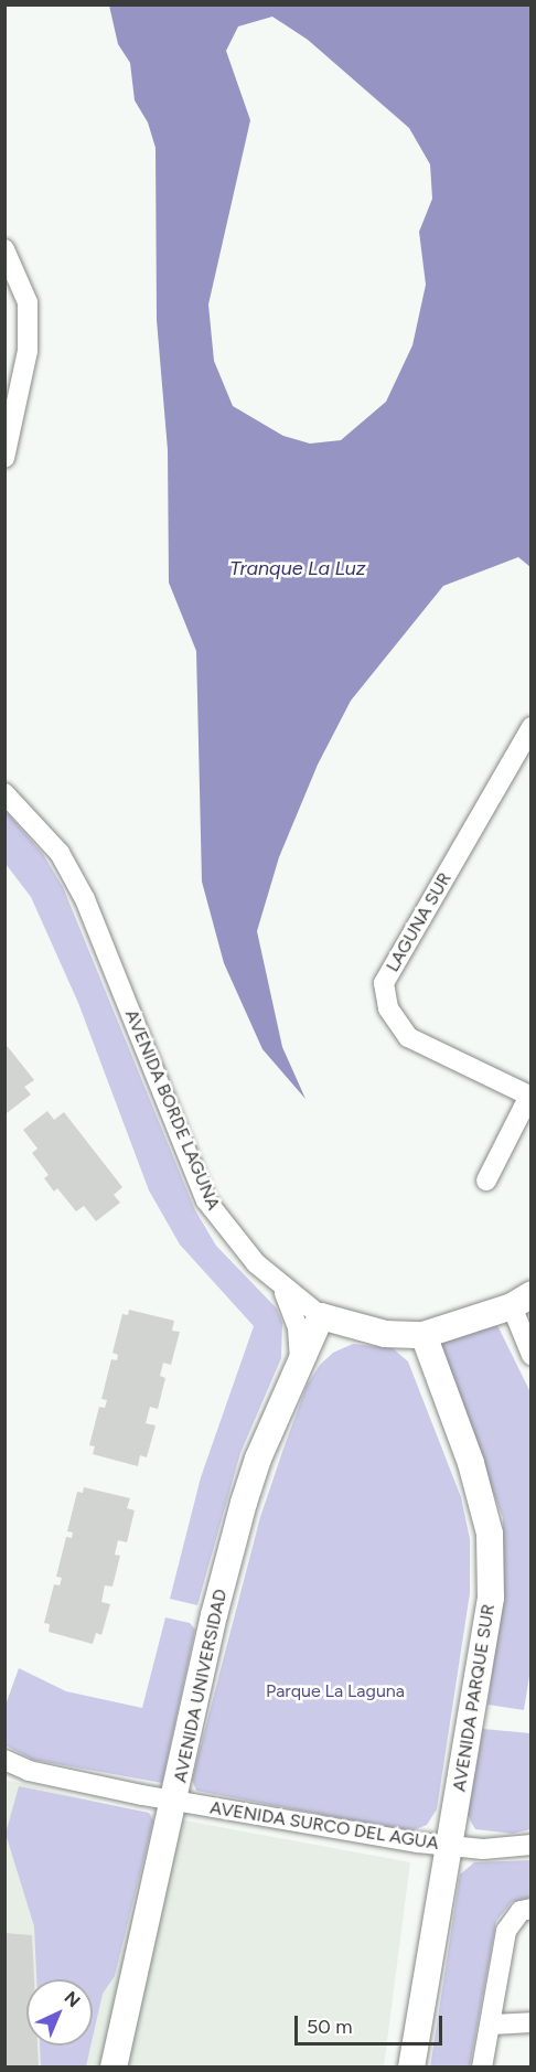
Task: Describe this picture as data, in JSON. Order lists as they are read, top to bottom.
{
  "streets": {
    "street": [
      "LAGUNA SUR",
      "AVENIDA BORDE LAGUNA",
      "AVENIDA UNIVERSIDAD",
      "AVENIDA PARQUE SUR",
      "AVENIDA SURCO DEL AGUA"
    ]
  },
  "crossings": [
    ["AVENIDA BORDE LAGUNA", "AVENIDA UNIVERSIDAD"],
    ["AVENIDA BORDE LAGUNA", "AVENIDA PARQUE SUR"],
    ["AVENIDA UNIVERSIDAD", "AVENIDA SURCO DEL AGUA"],
    ["AVENIDA PARQUE SUR", "AVENIDA SURCO DEL AGUA"]
  ],
  "water": ["Tranque La Luz"],
  "parks": ["Parque La Laguna"],
  "scale_bar": "50 m",
  "north": "top right"
}
